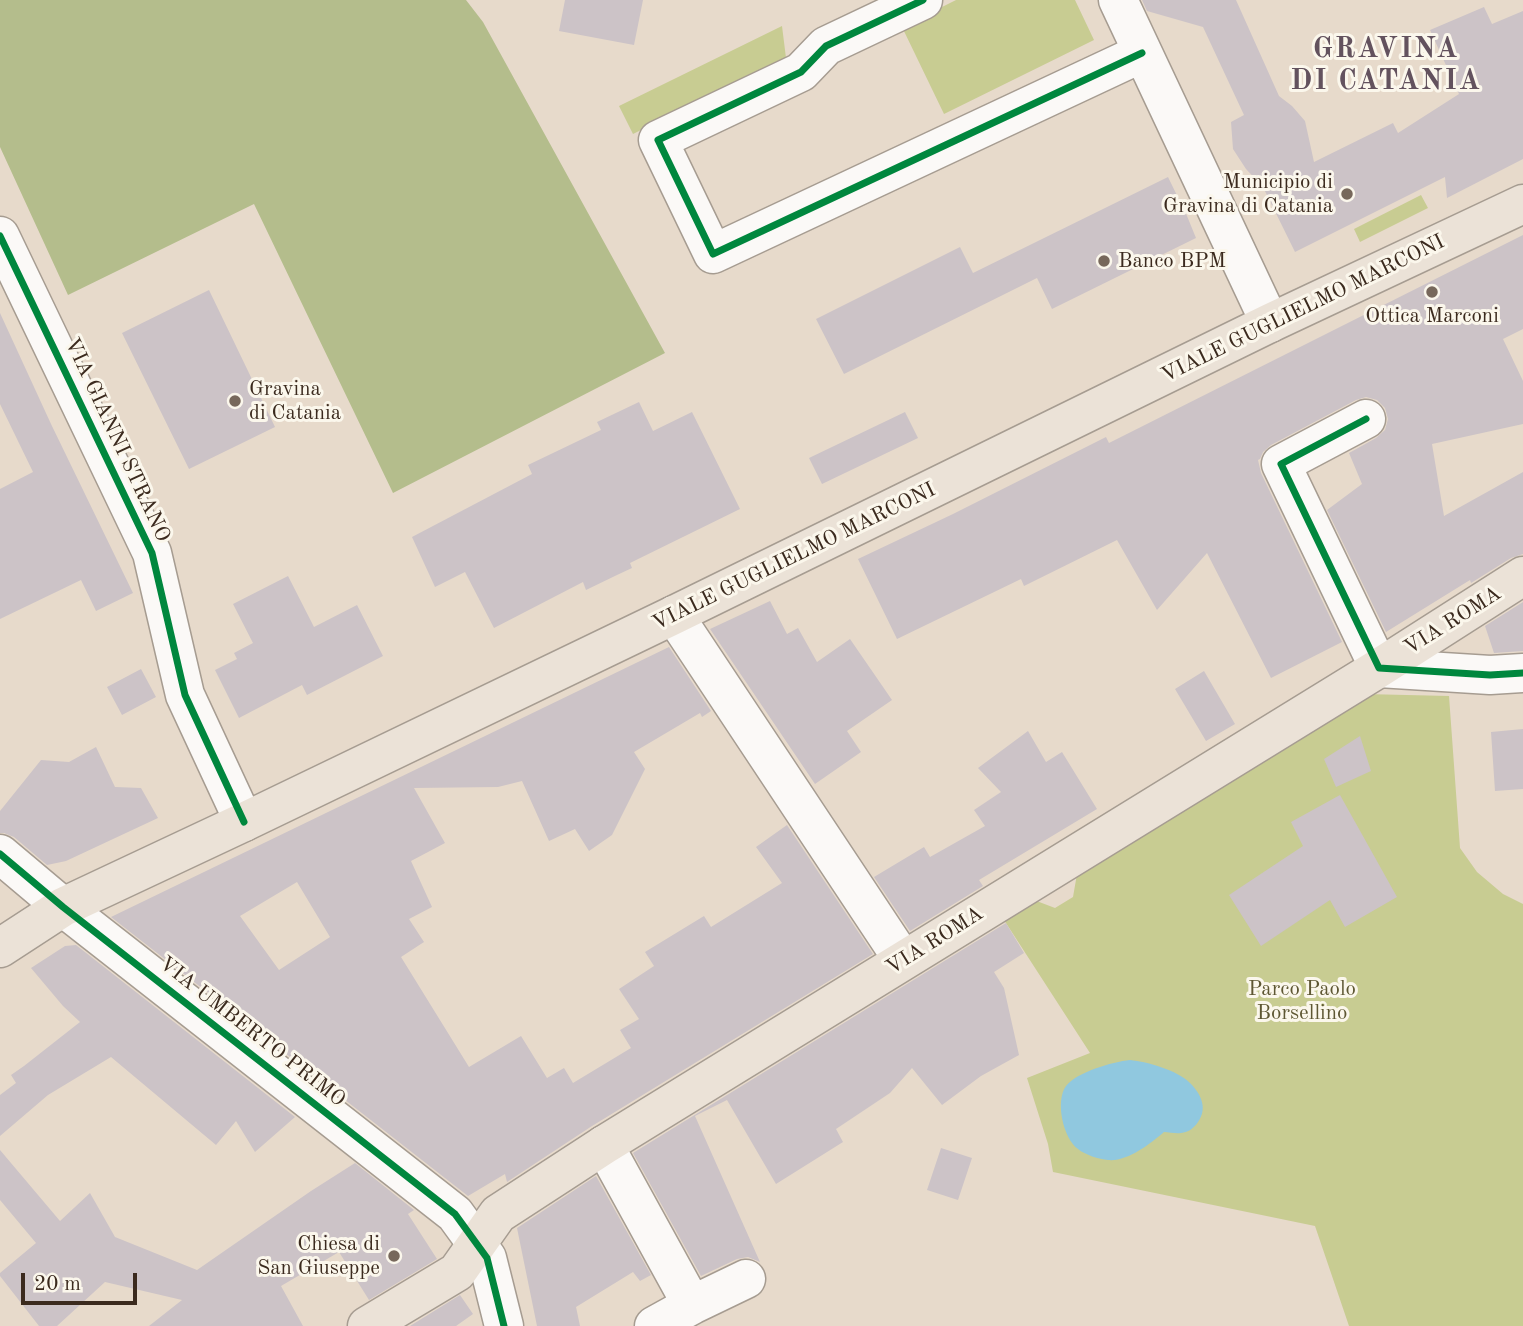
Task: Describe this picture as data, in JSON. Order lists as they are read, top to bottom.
{
  "streets": {
    "main road": ["VIALE GUGLIELMO MARCONI", "VIA ROMA"],
    "street": ["VIA GIANNI STRANO", "VIA UMBERTO PRIMO"]
  },
  "crossings": [
    ["VIALE GUGLIELMO MARCONI", "VIA GIANNI STRANO"],
    ["VIALE GUGLIELMO MARCONI", "VIA UMBERTO PRIMO"],
    ["VIA ROMA", "VIA UMBERTO PRIMO"]
  ],
  "districts": ["GRAVINA DI CATANIA"],
  "parks": ["Parco Paolo Borsellino"],
  "places": [
    "Municipio di Gravina di Catania",
    "Banco BPM",
    "Ottica Marconi",
    "Gravina di Catania",
    "Chiesa di San Giuseppe"
  ],
  "scale_bar": "20 m"
}
